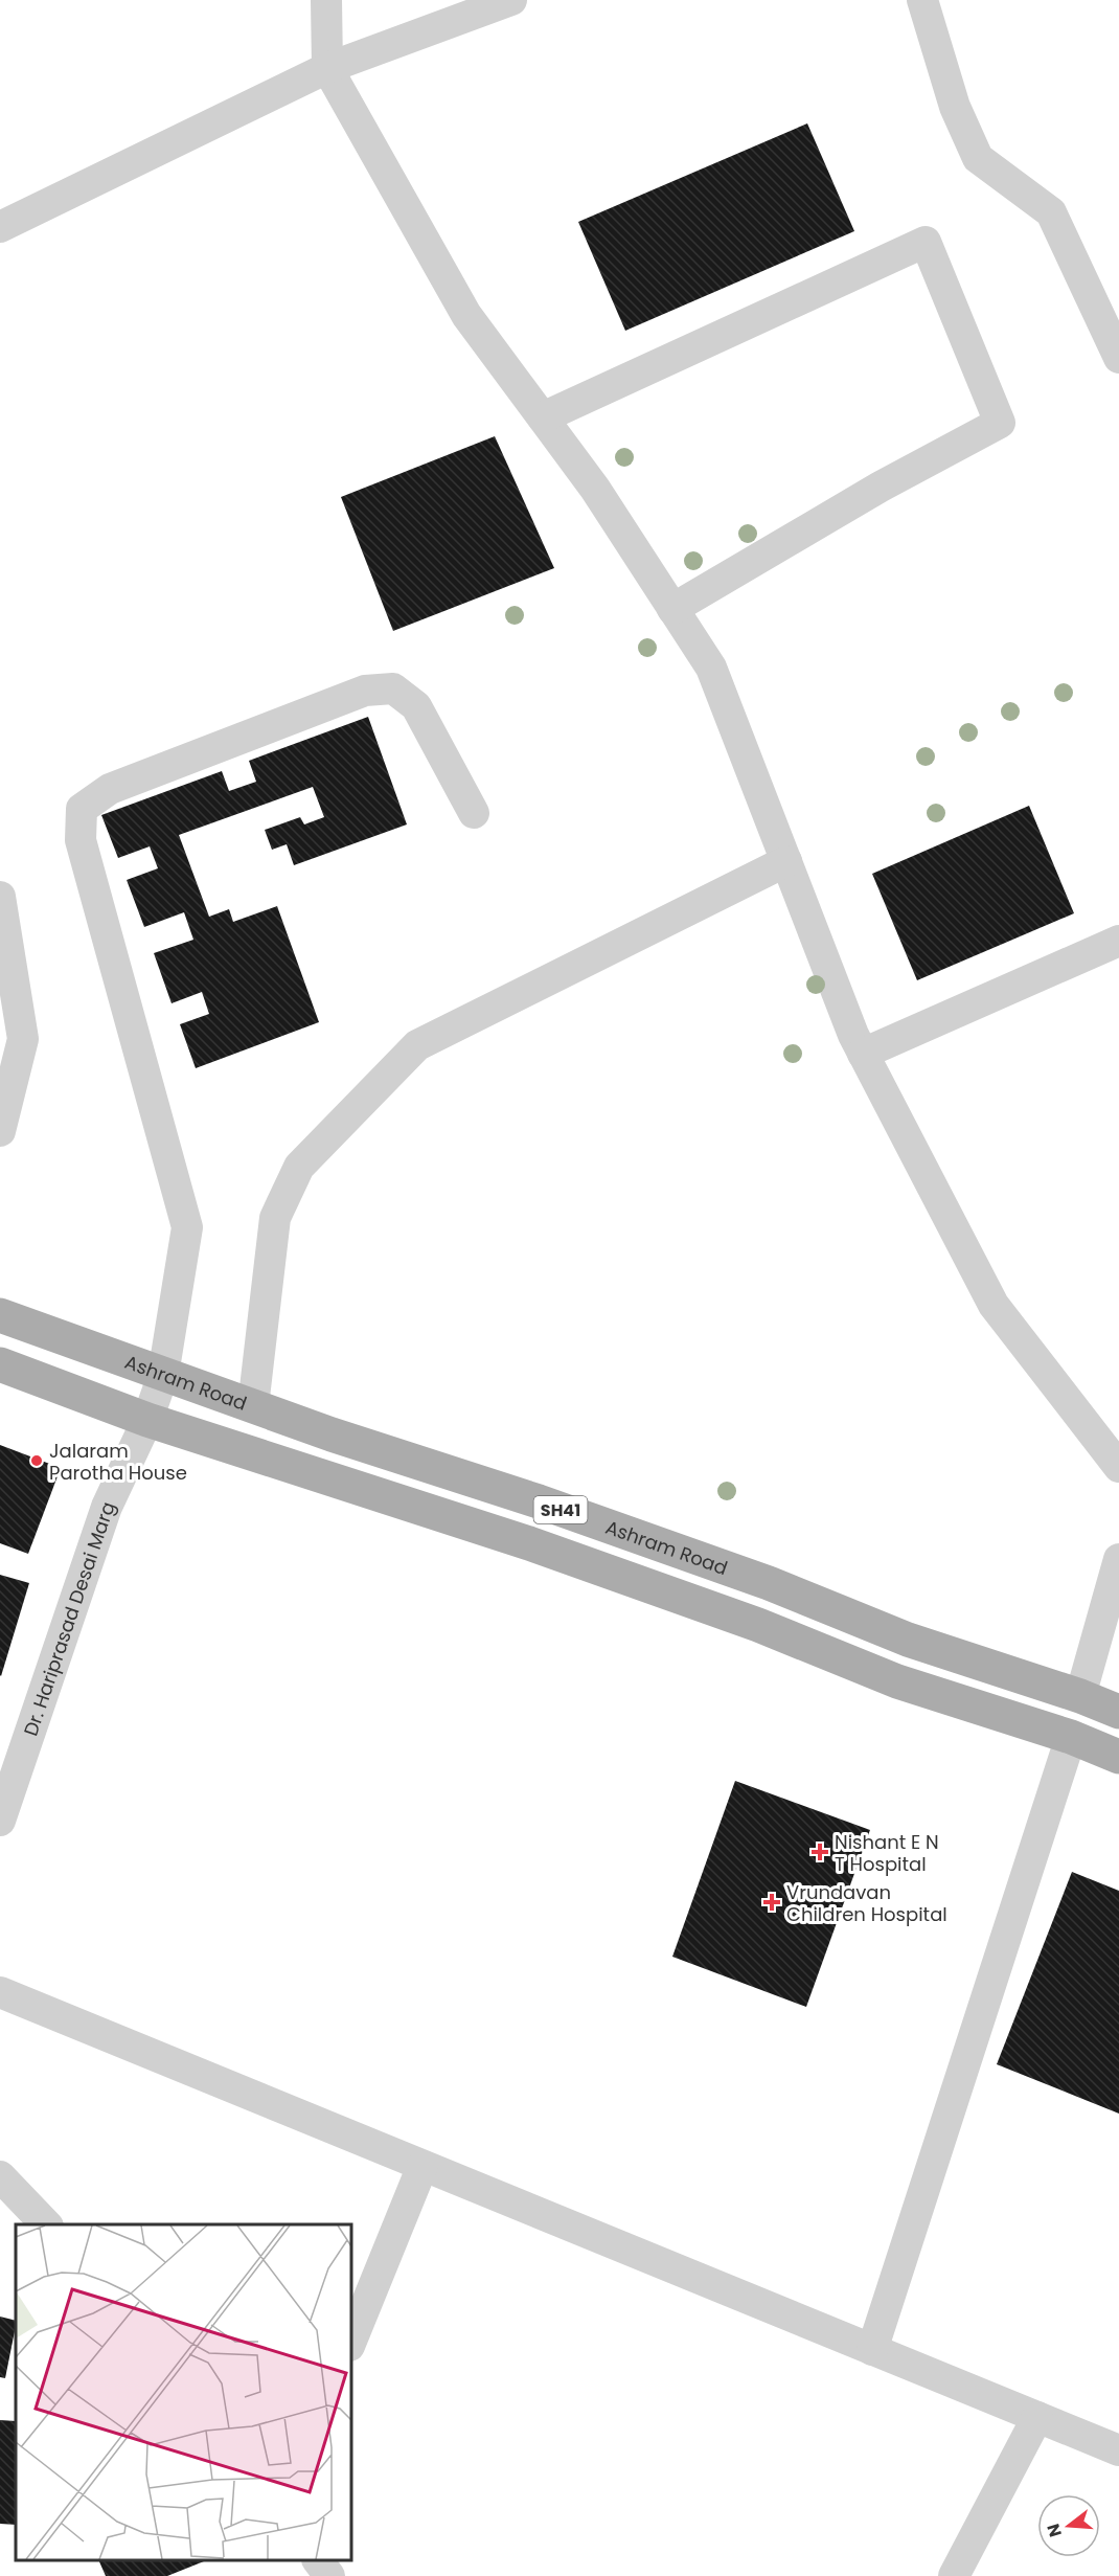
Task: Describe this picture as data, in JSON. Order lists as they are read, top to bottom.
{
  "streets": {
    "main road": ["Ashram Road", "SH41"],
    "street": ["Dr. Hariprasad Desai Marg"]
  },
  "crossings": [
    ["Ashram Road", "Dr. Hariprasad Desai Marg"]
  ],
  "places": {
    "other": ["Jalaram Parotha House"],
    "health": ["Nishant E N T Hospital", "Vrundavan Children Hospital"]
  },
  "north": "left"
}
